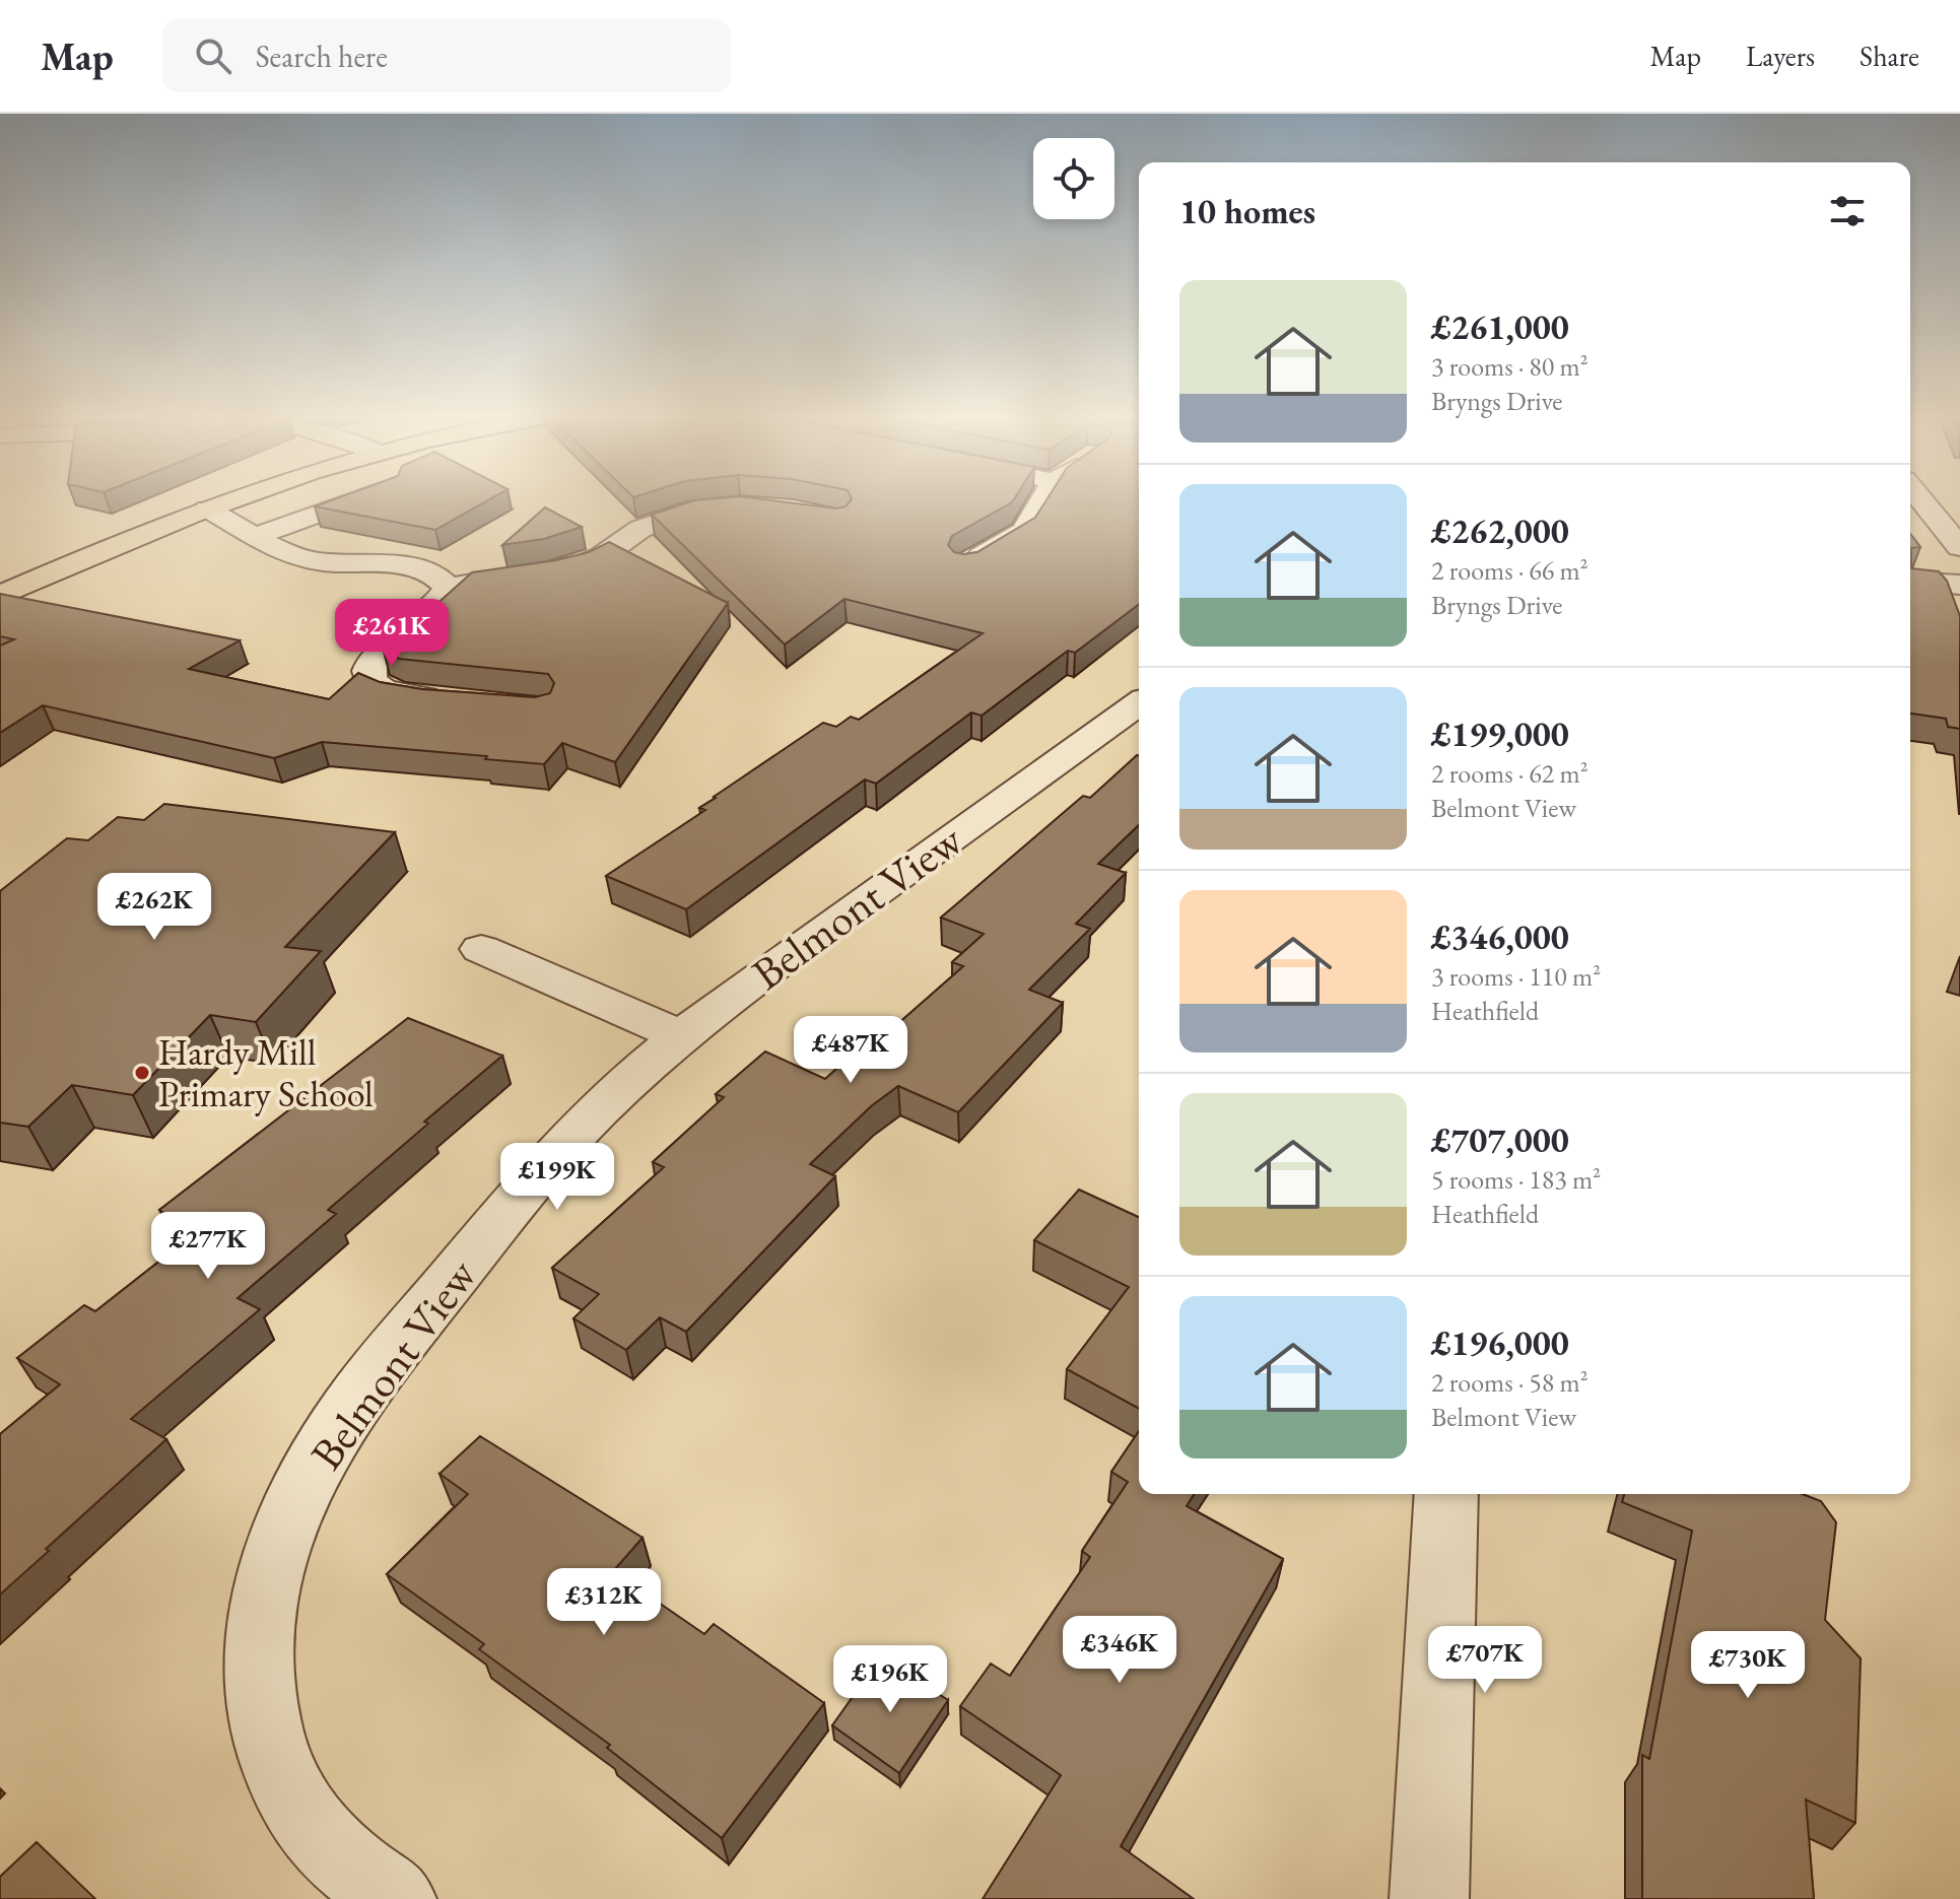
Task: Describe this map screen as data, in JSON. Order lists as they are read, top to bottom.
{
  "streets": {
    "street": ["Belmont View"]
  },
  "places": ["Hardy Mill Primary School"],
  "page": {
    "header": "Map",
    "search": "Search here",
    "nav": ["Map", "Layers", "Share"],
    "heading": "10 homes",
    "list": [
      {
        "name": "£261,000",
        "note": "3 rooms · 80 m² · Bryngs Drive"
      },
      {
        "name": "£262,000",
        "note": "2 rooms · 66 m² · Bryngs Drive"
      },
      {
        "name": "£199,000",
        "note": "2 rooms · 62 m² · Belmont View"
      },
      {
        "name": "£346,000",
        "note": "3 rooms · 110 m² · Heathfield"
      },
      {
        "name": "£707,000",
        "note": "5 rooms · 183 m² · Heathfield"
      },
      {
        "name": "£196,000",
        "note": "2 rooms · 58 m² · Belmont View"
      }
    ],
    "price": [
      "£261K",
      "£262K",
      "£487K",
      "£199K",
      "£277K",
      "£312K",
      "£346K",
      "£707K",
      "£730K",
      "£196K"
    ]
  }
}
